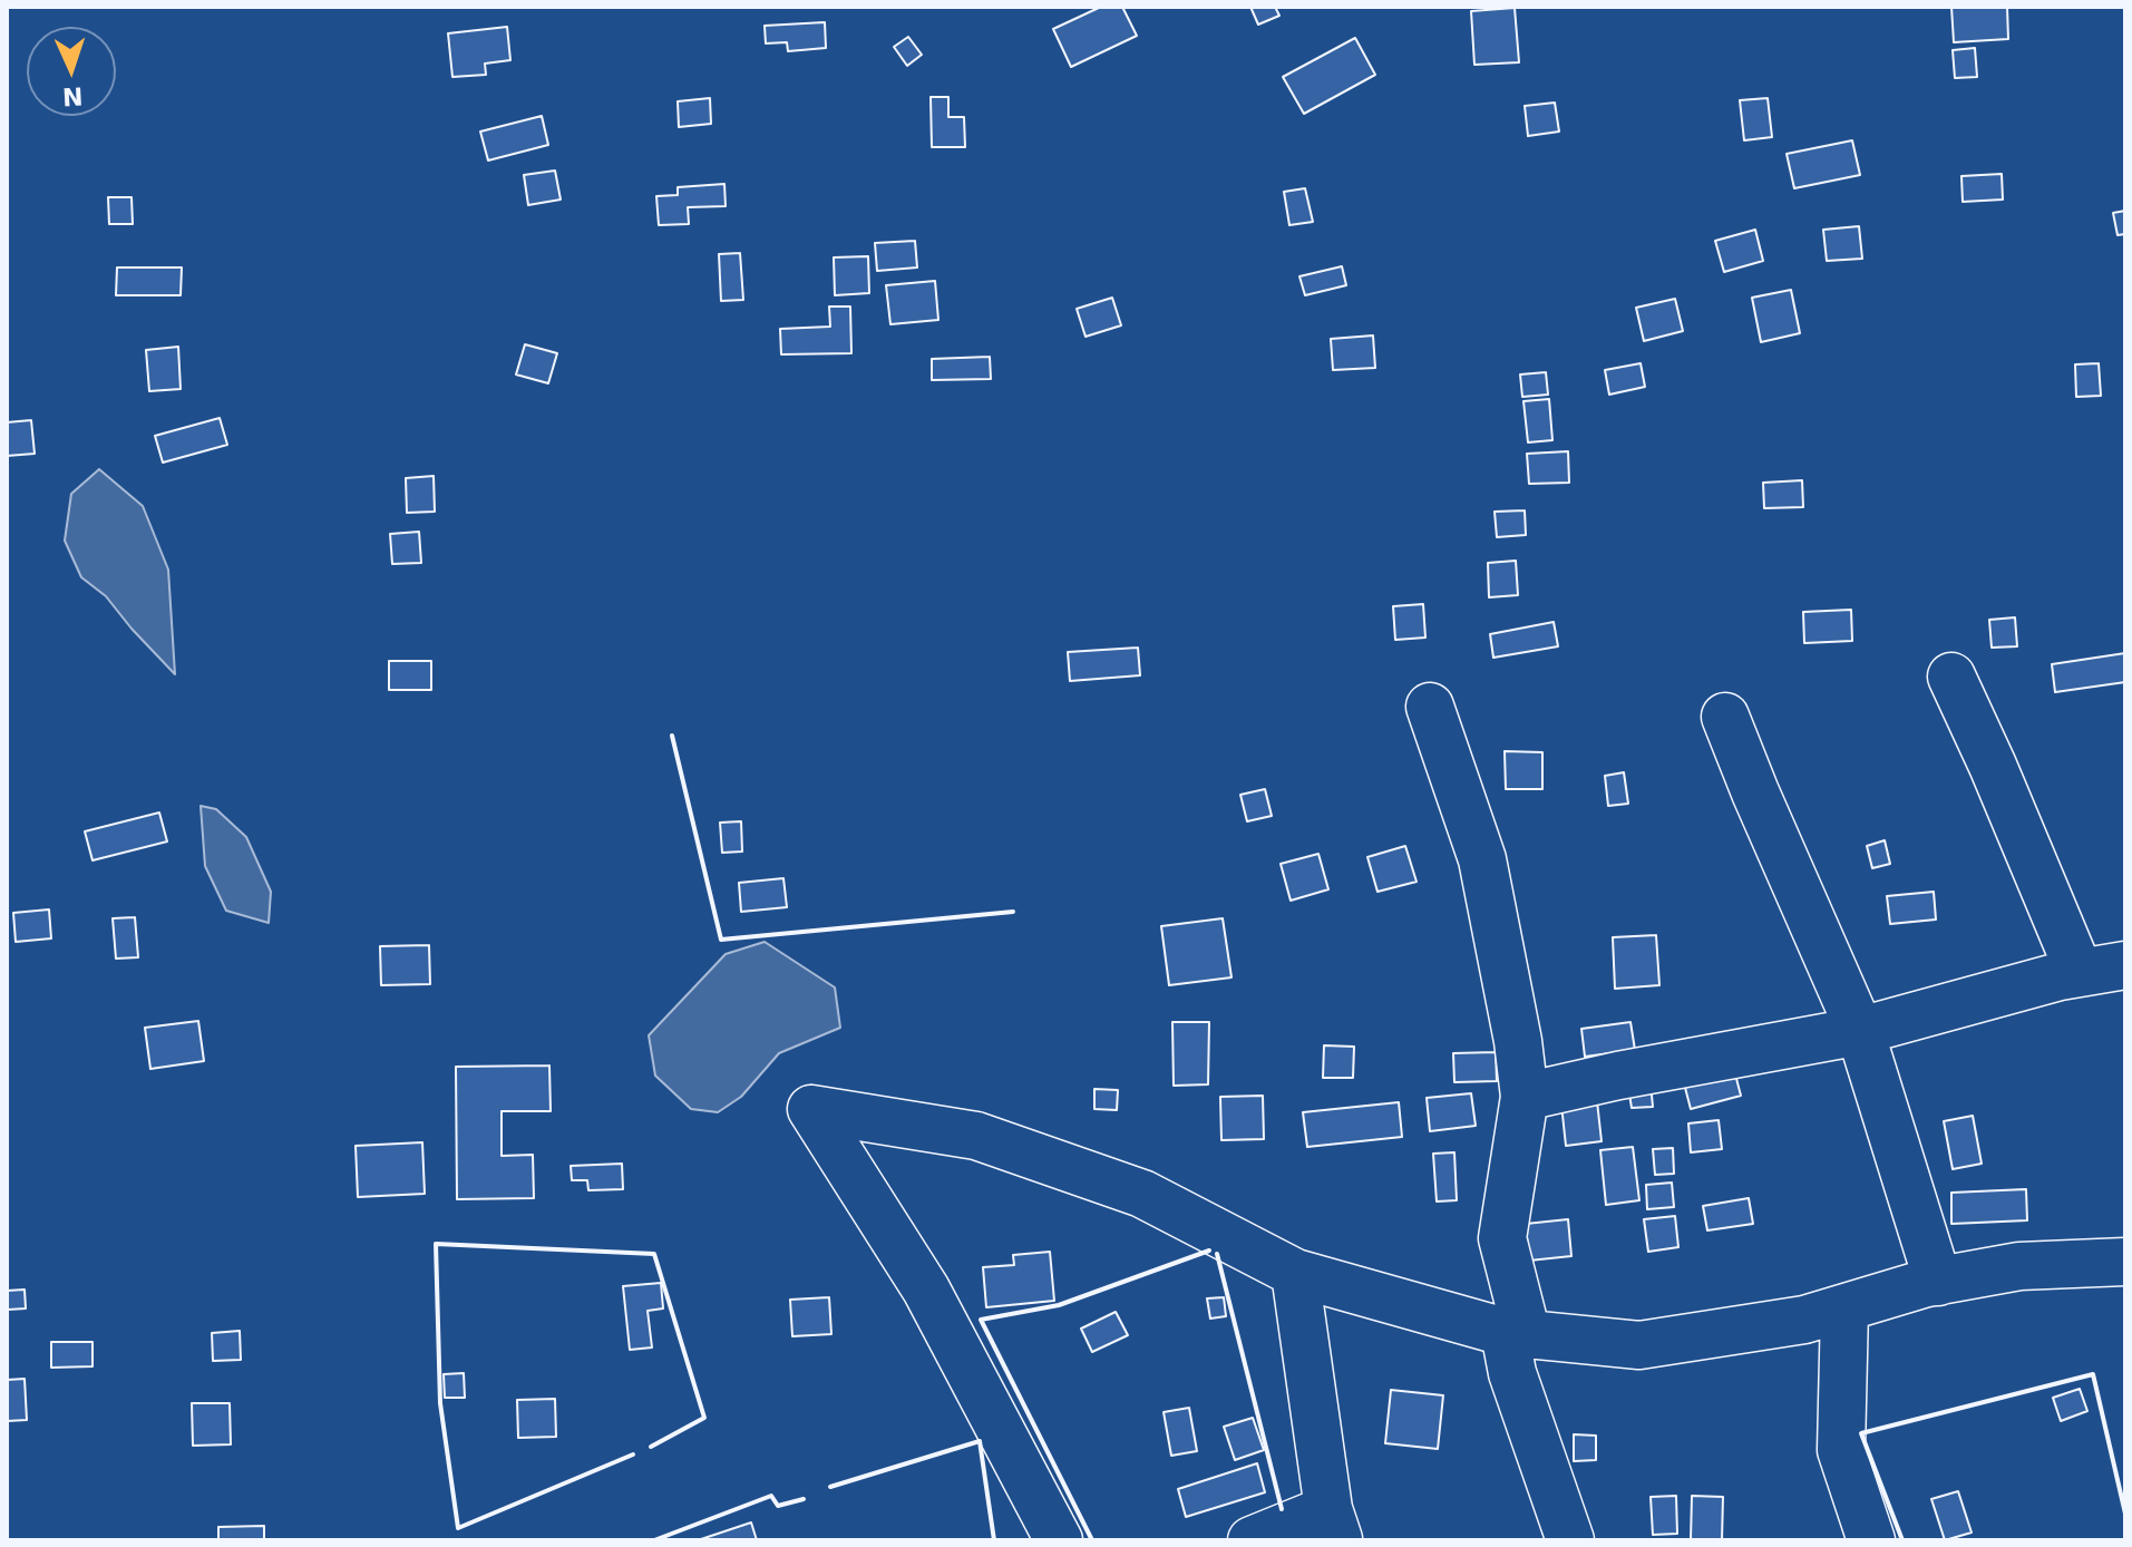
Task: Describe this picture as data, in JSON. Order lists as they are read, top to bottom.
{
  "north": "bottom"
}
